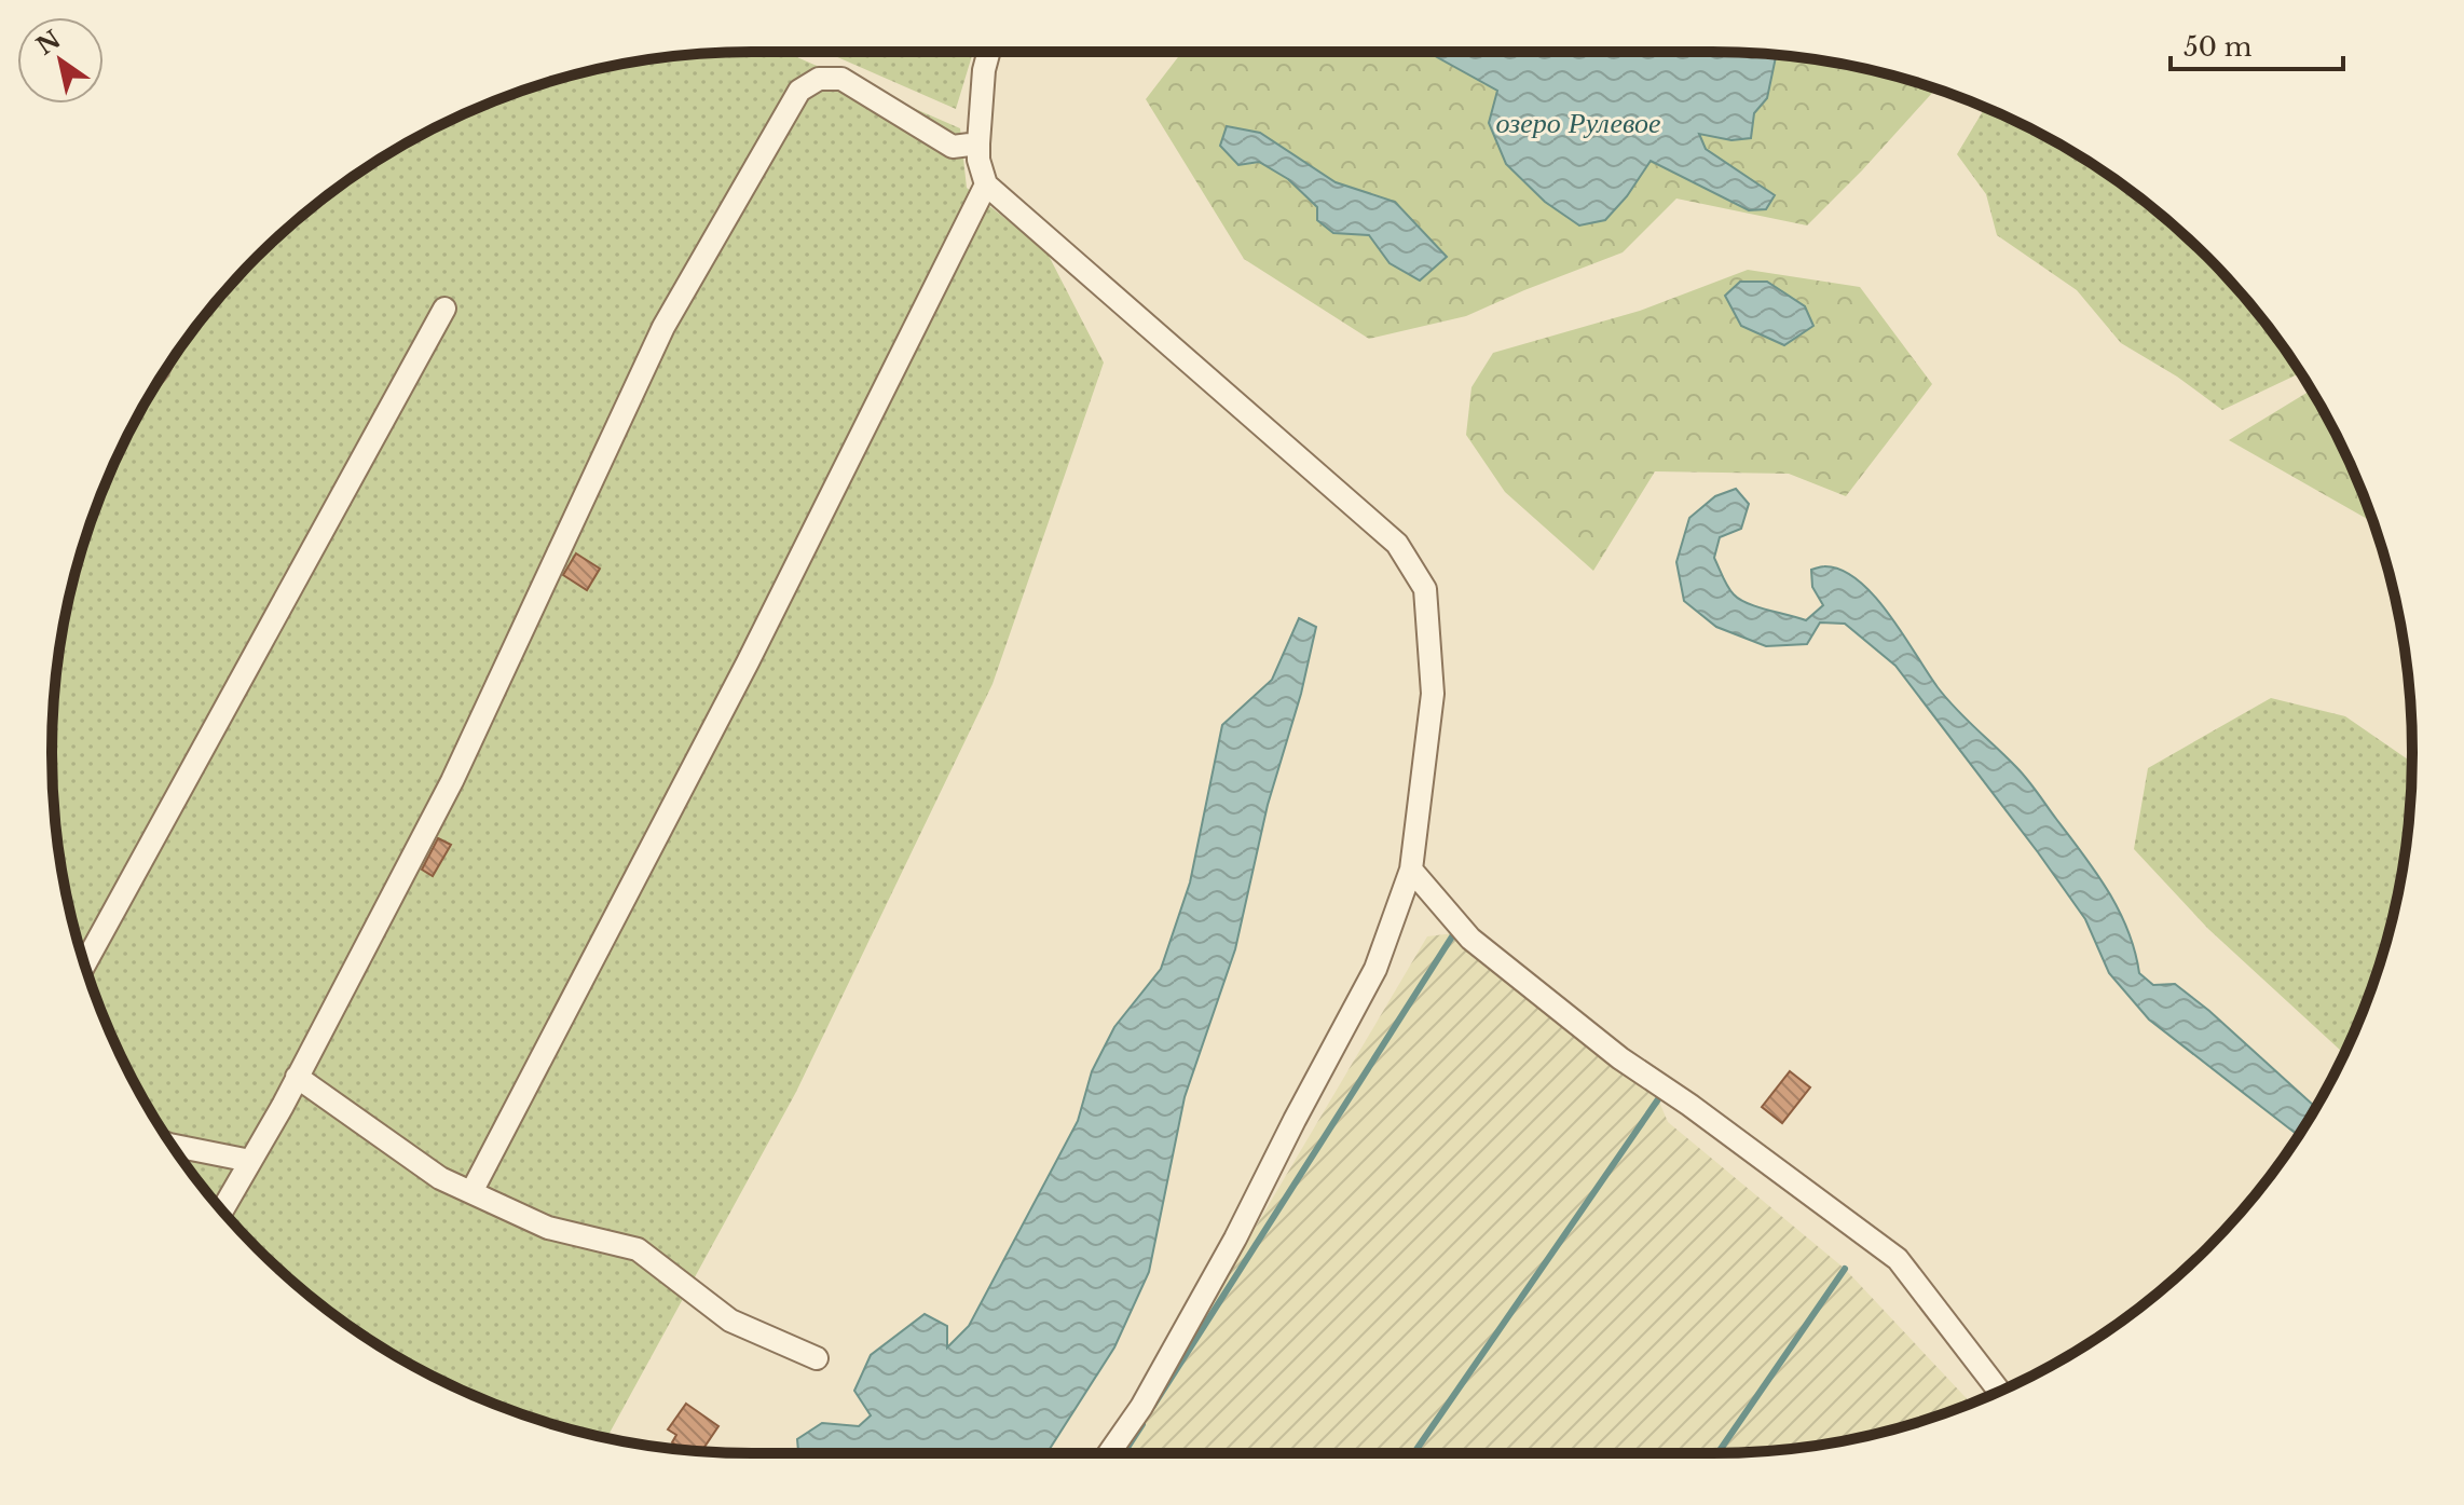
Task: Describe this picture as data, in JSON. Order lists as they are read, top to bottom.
{
  "water": ["озеро Рулевое"],
  "scale_bar": "50 m",
  "north": "top left"
}
